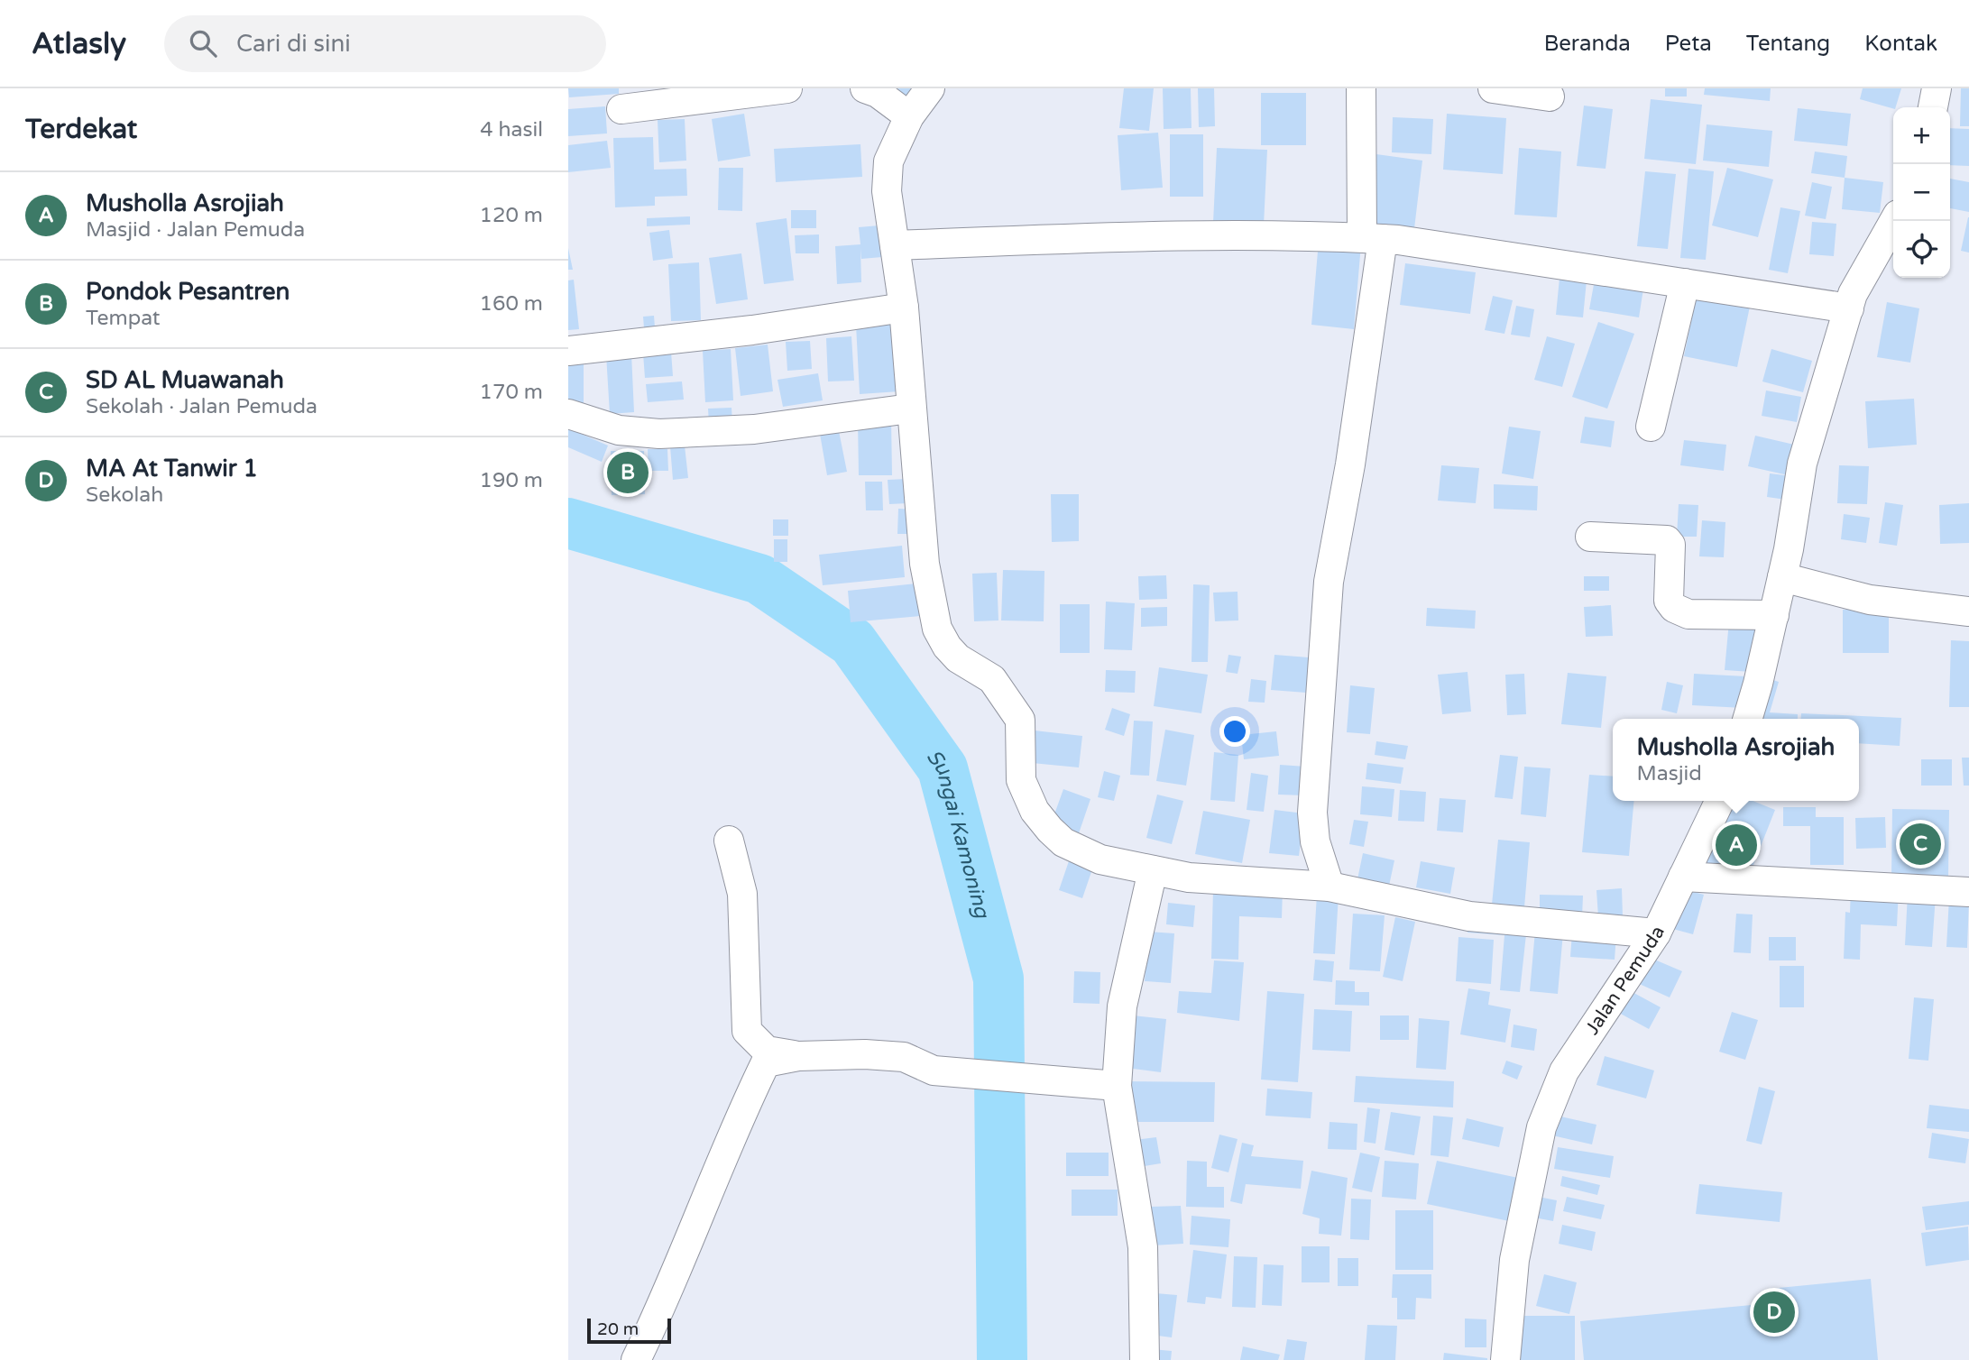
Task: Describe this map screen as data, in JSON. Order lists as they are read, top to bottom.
{
  "streets": {
    "street": ["Jalan Pemuda"]
  },
  "water": ["Sungai Kamoning"],
  "scale_bar": "20 m",
  "page": {
    "header": "Atlasly",
    "search": "Cari di sini",
    "nav": [
      "Beranda",
      "Peta",
      "Tentang",
      "Kontak"
    ],
    "heading": ["Terdekat", "4 hasil"],
    "map_buttons": ["+", "−"],
    "list": [
      {
        "mark": "A",
        "name": "Musholla Asrojiah",
        "note": "Masjid · Jalan Pemuda",
        "value": "120 m"
      },
      {
        "mark": "B",
        "name": "Pondok Pesantren",
        "note": "Tempat",
        "value": "160 m"
      },
      {
        "mark": "C",
        "name": "SD AL Muawanah",
        "note": "Sekolah · Jalan Pemuda",
        "value": "170 m"
      },
      {
        "mark": "D",
        "name": "MA At Tanwir 1",
        "note": "Sekolah",
        "value": "190 m"
      }
    ],
    "pins": [
      "B",
      "C",
      "A",
      "D"
    ],
    "popup": ["Musholla Asrojiah", "Masjid"],
    "scale": "20 m"
  }
}
